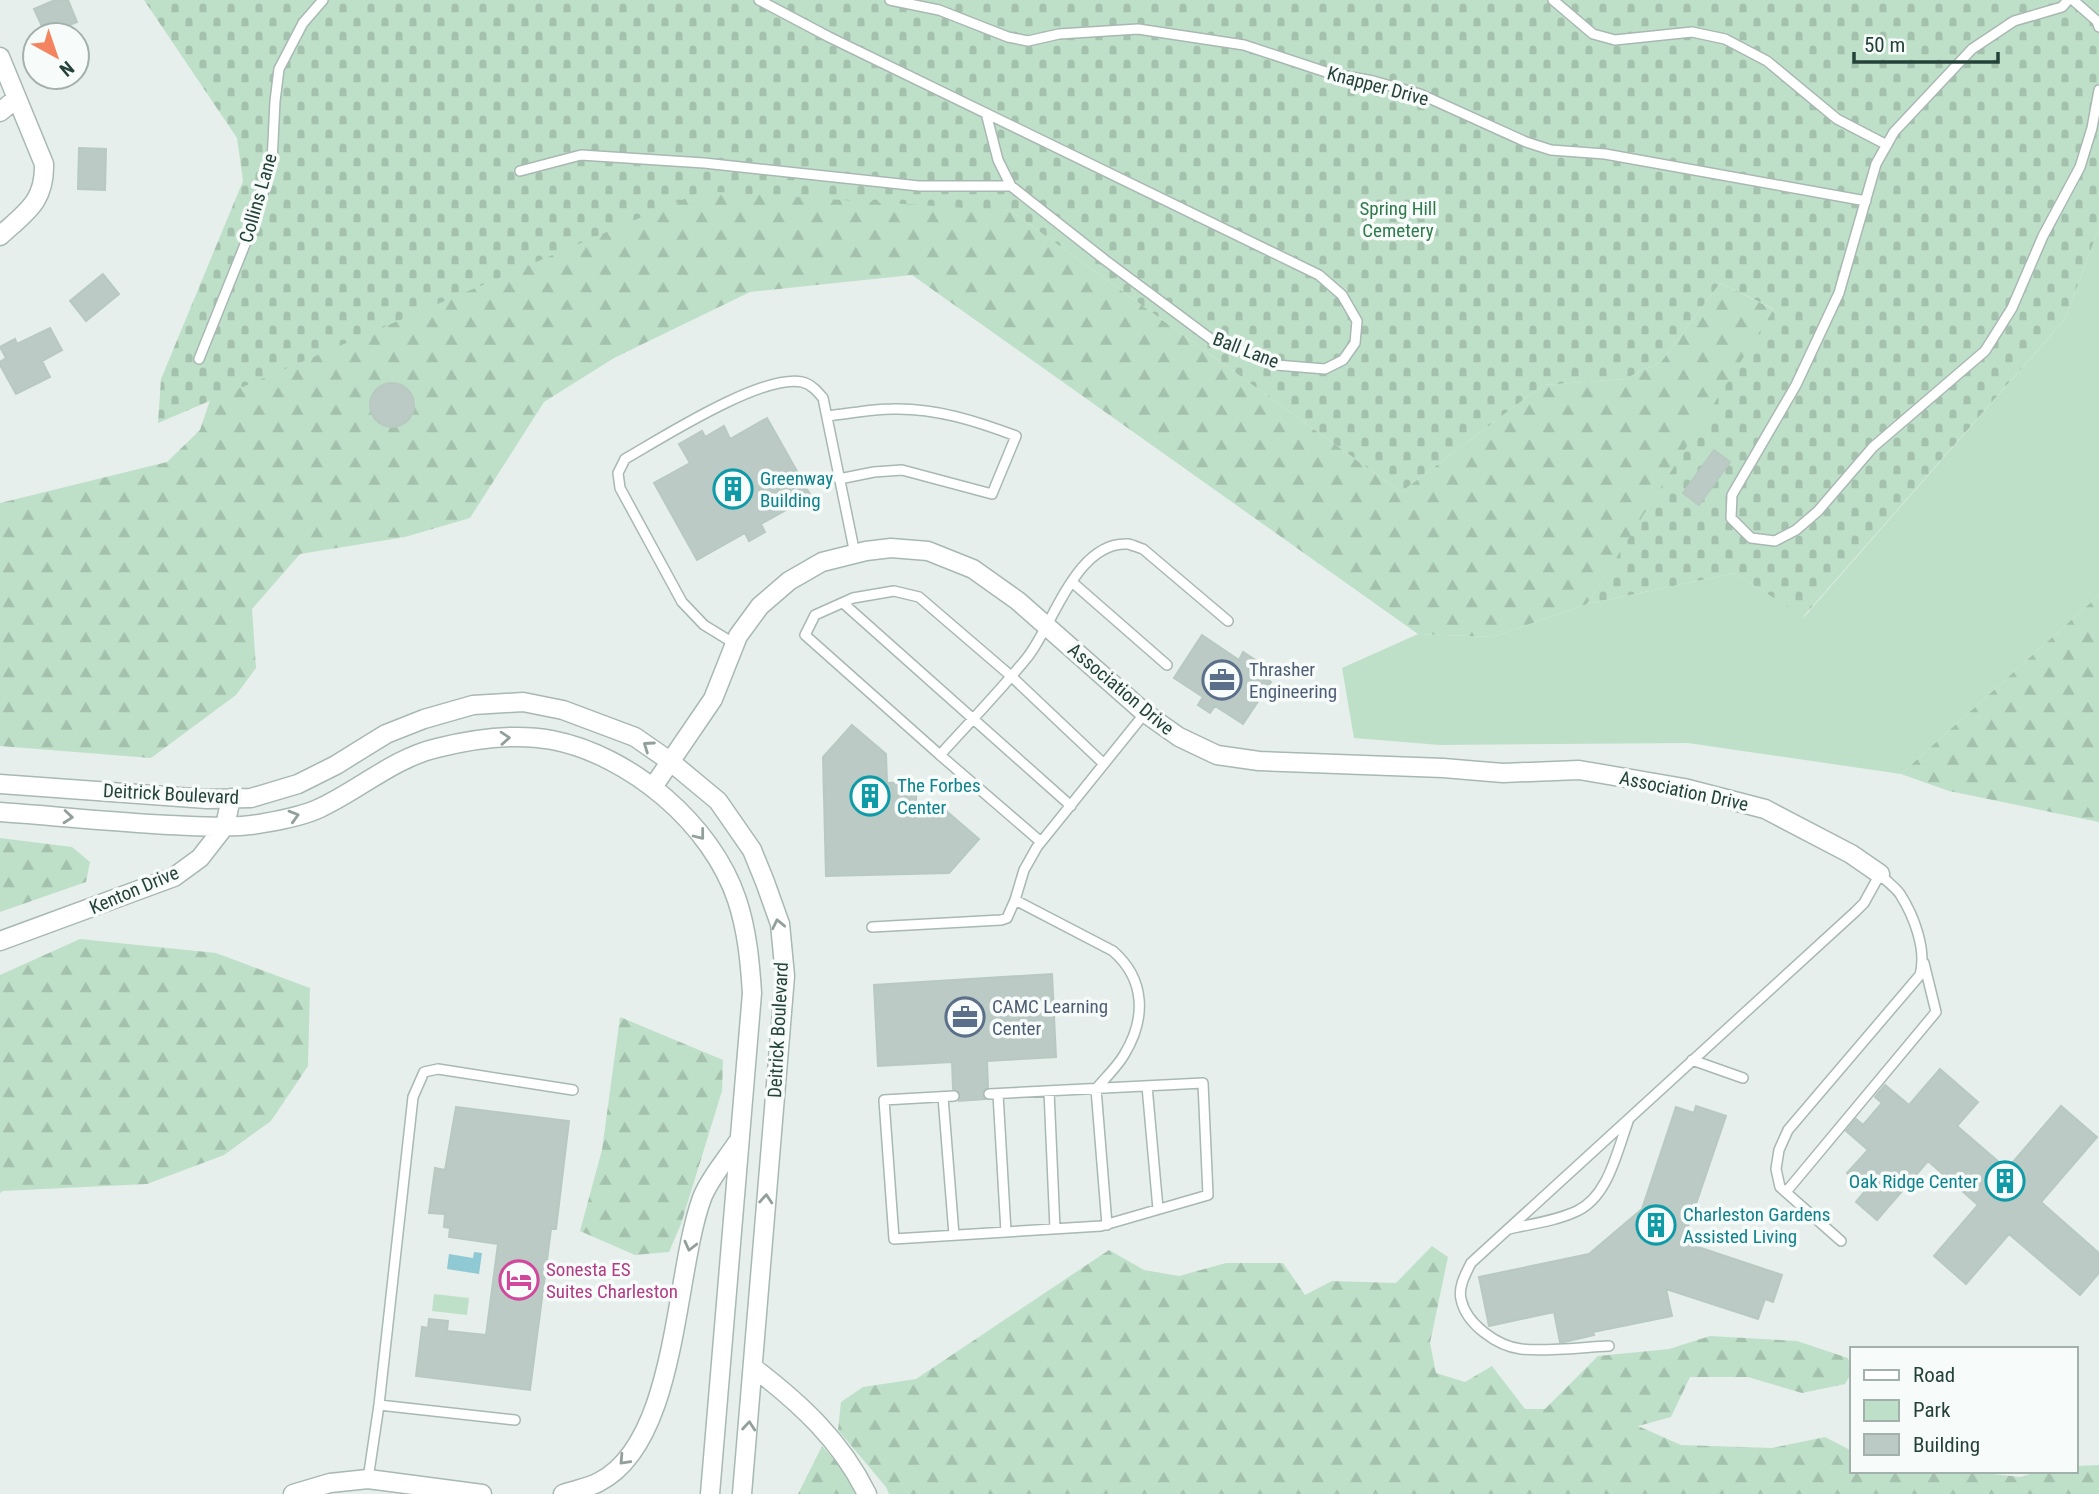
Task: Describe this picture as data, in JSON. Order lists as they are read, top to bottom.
{
  "streets": {
    "street": ["Association Drive", "Deitrick Boulevard", "Kenton Drive"],
    "lane": ["Knapper Drive", "Collins Lane", "Ball Lane"]
  },
  "crossings": [
    ["Association Drive", "Deitrick Boulevard"],
    ["Deitrick Boulevard", "Kenton Drive"]
  ],
  "parks": ["Spring Hill Cemetery"],
  "places": {
    "building": [
      "Greenway Building",
      "The Forbes Center",
      "Oak Ridge Center",
      "Charleston Gardens Assisted Living"
    ],
    "office": ["Thrasher Engineering", "CAMC Learning Center"],
    "hotel": ["Sonesta ES Suites Charleston"]
  },
  "legend": ["Road", "Park", "Building"],
  "scale_bar": "50 m",
  "north": "bottom right"
}
